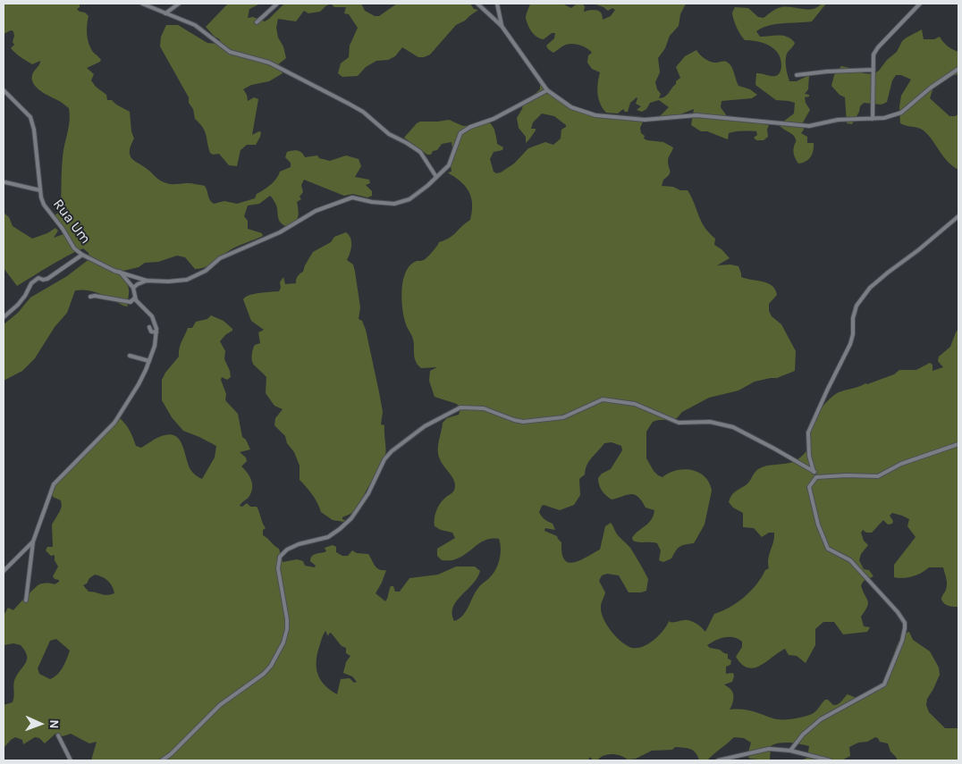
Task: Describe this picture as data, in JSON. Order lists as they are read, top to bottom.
{
  "streets": {
    "street": ["Rua Um"]
  },
  "north": "right"
}
